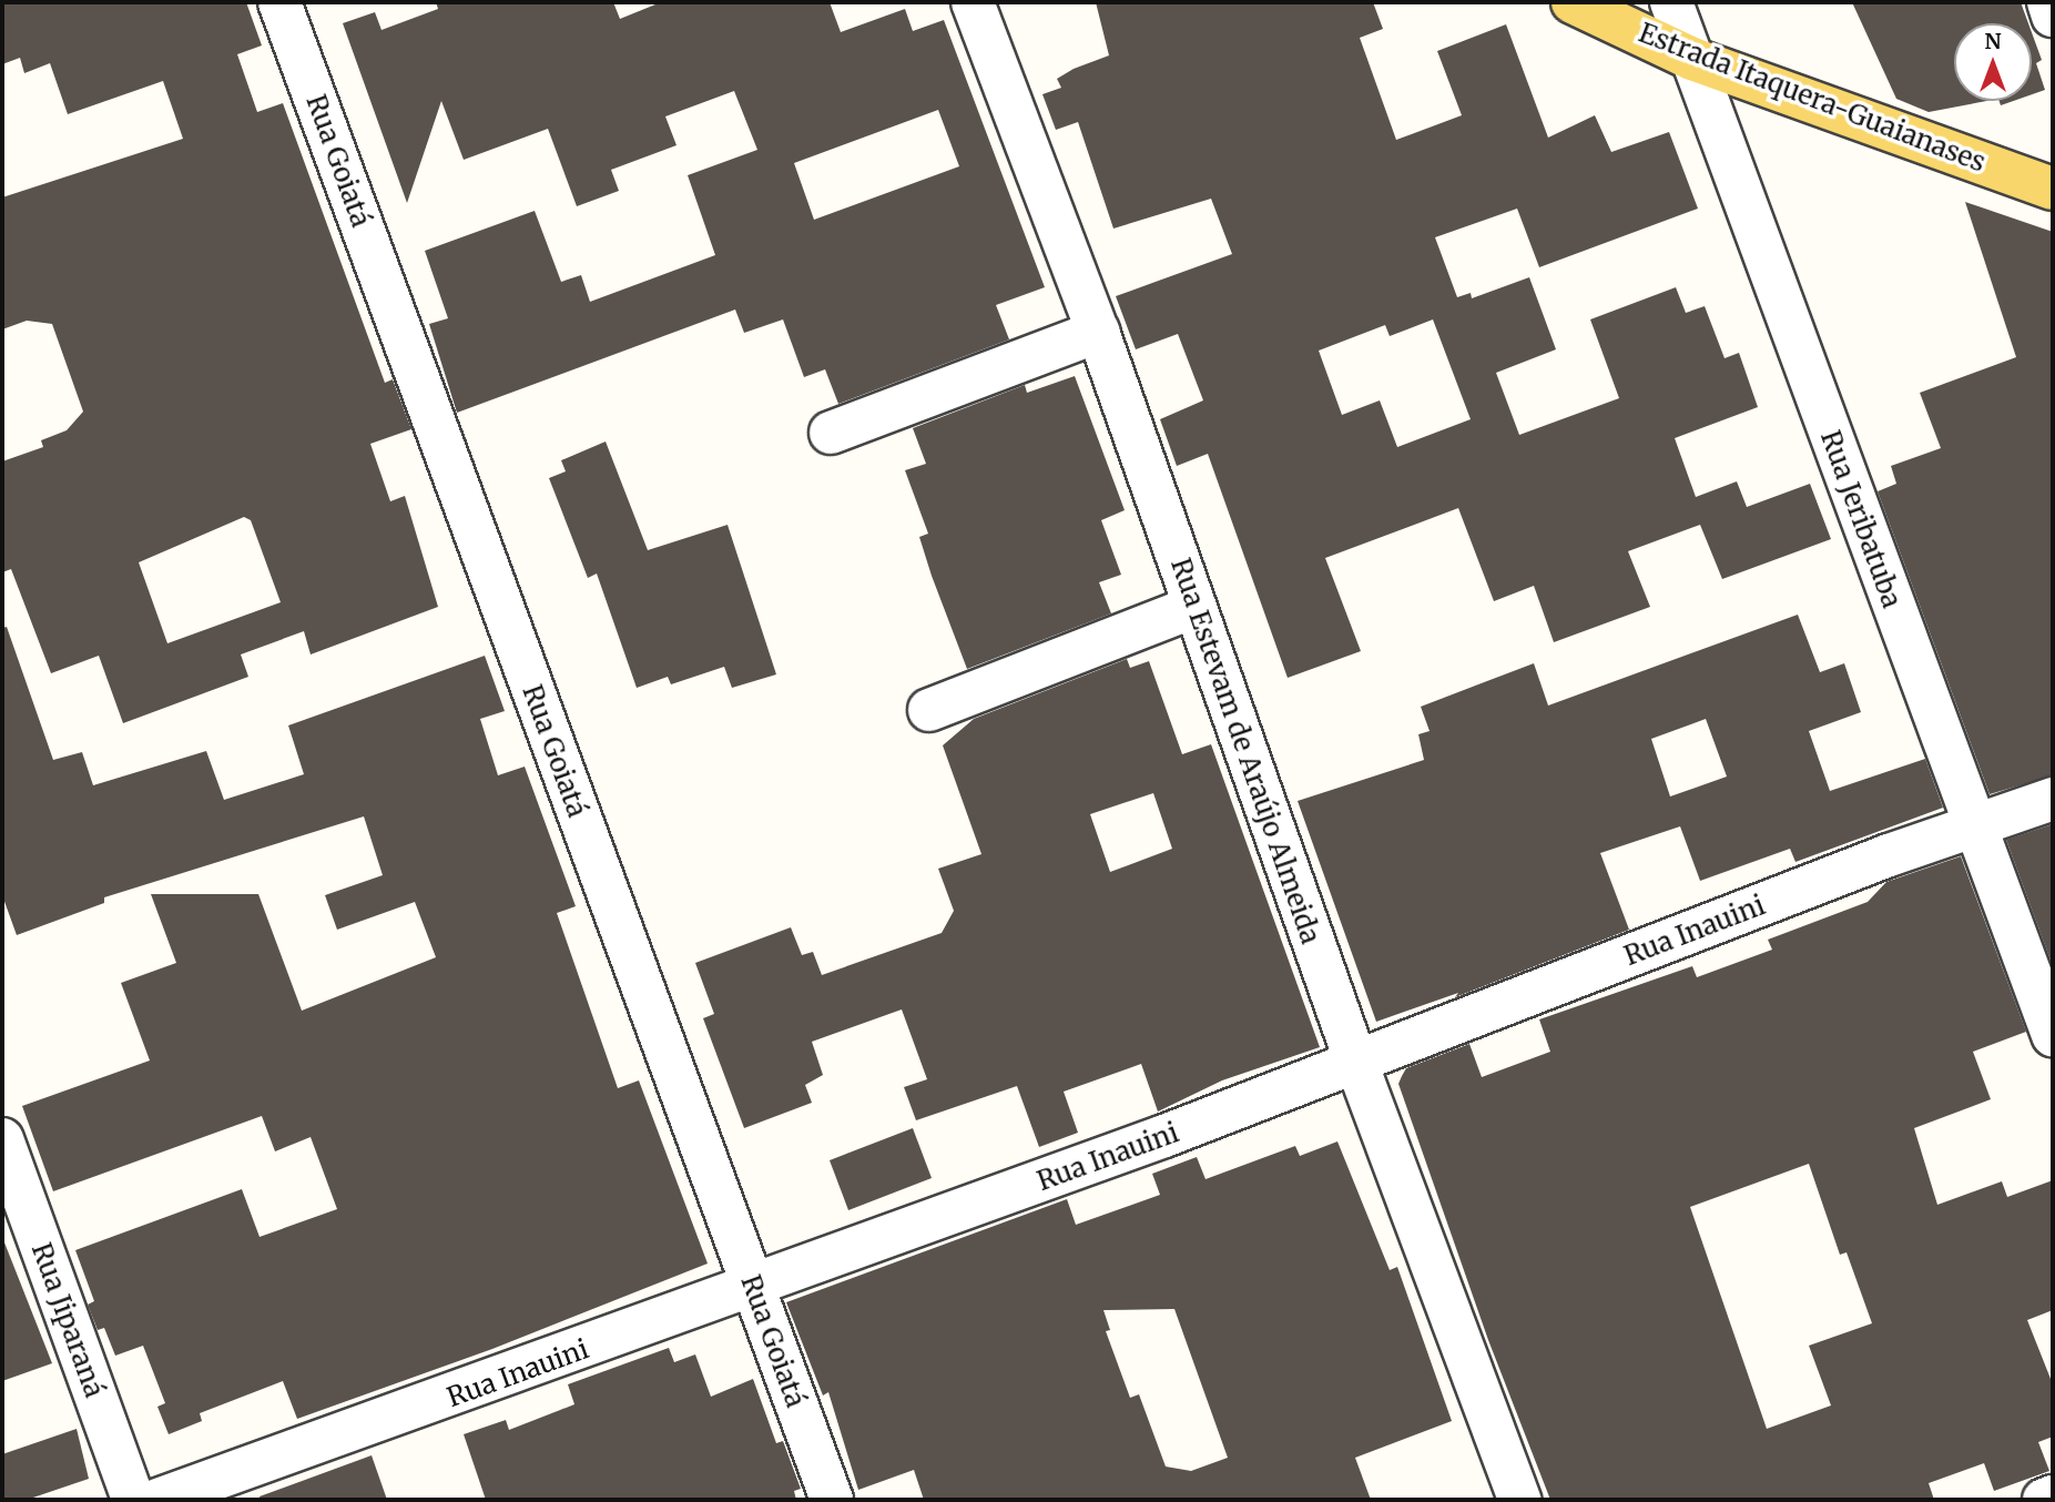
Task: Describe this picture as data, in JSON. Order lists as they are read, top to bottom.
{
  "streets": {
    "main road": ["Estrada Itaquera-Guaianases"],
    "street": [
      "Rua Goiatá",
      "Rua Jeribatuba",
      "Rua Estevam de Araújo Almeida",
      "Rua Inauini",
      "Rua Jiparaná"
    ]
  },
  "crossings": [
    ["Estrada Itaquera-Guaianases", "Rua Jeribatuba"],
    ["Rua Goiatá", "Rua Inauini"],
    ["Rua Jeribatuba", "Rua Inauini"],
    ["Rua Estevam de Araújo Almeida", "Rua Inauini"]
  ],
  "north": "top"
}
